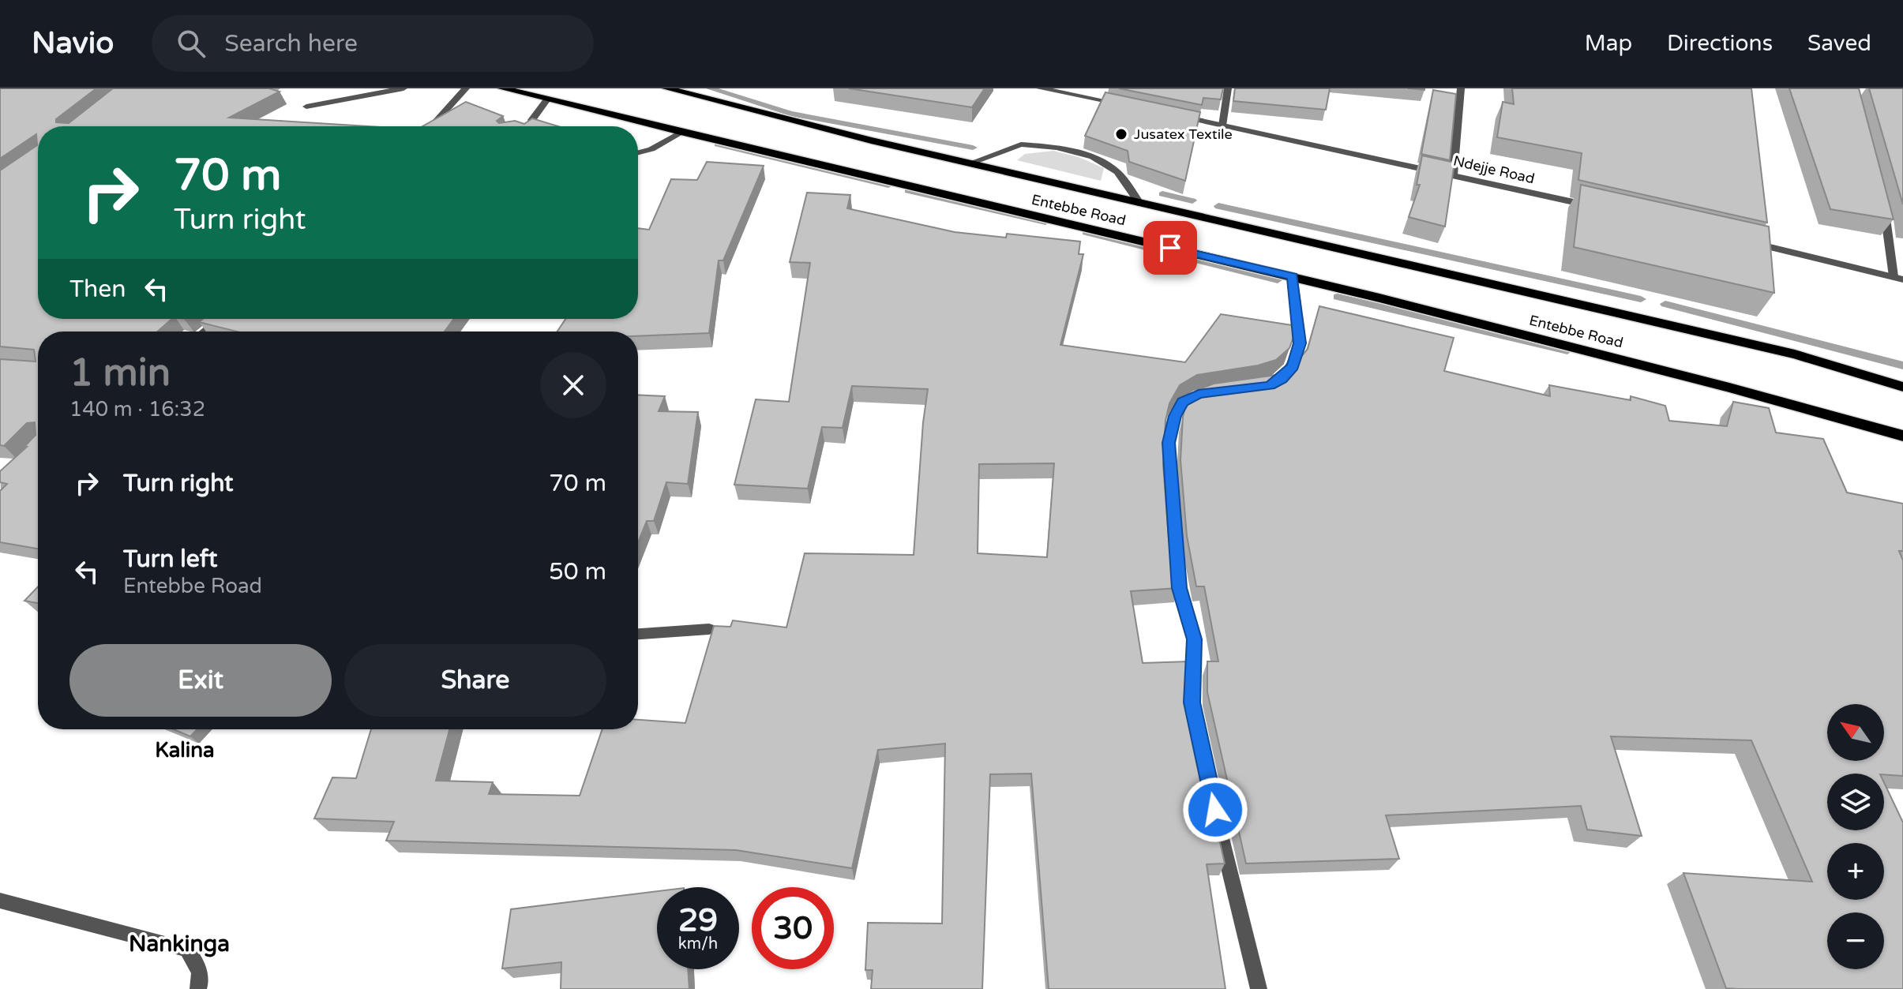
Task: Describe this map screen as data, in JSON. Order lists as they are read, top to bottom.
{
  "streets": {
    "main road": ["Entebbe Road"],
    "street": ["Ndejje Road"]
  },
  "districts": ["Kalina", "Nankinga"],
  "places": ["Jusatex Textile"],
  "north": "top left",
  "page": {
    "header": "Navio",
    "search": "Search here",
    "nav": ["Map", "Directions", "Saved"],
    "turn": ["70 m", "Turn right"],
    "then": "Then",
    "heading": ["1 min", "140 m · 16:32"],
    "list": [
      {
        "name": "Turn right",
        "value": "70 m"
      },
      {
        "name": "Turn left",
        "note": "Entebbe Road",
        "value": "50 m"
      }
    ],
    "buttons": ["Exit", "Share"],
    "map_buttons": ["+", "−"],
    "speed": "29 km/h",
    "limit": "30"
  }
}
